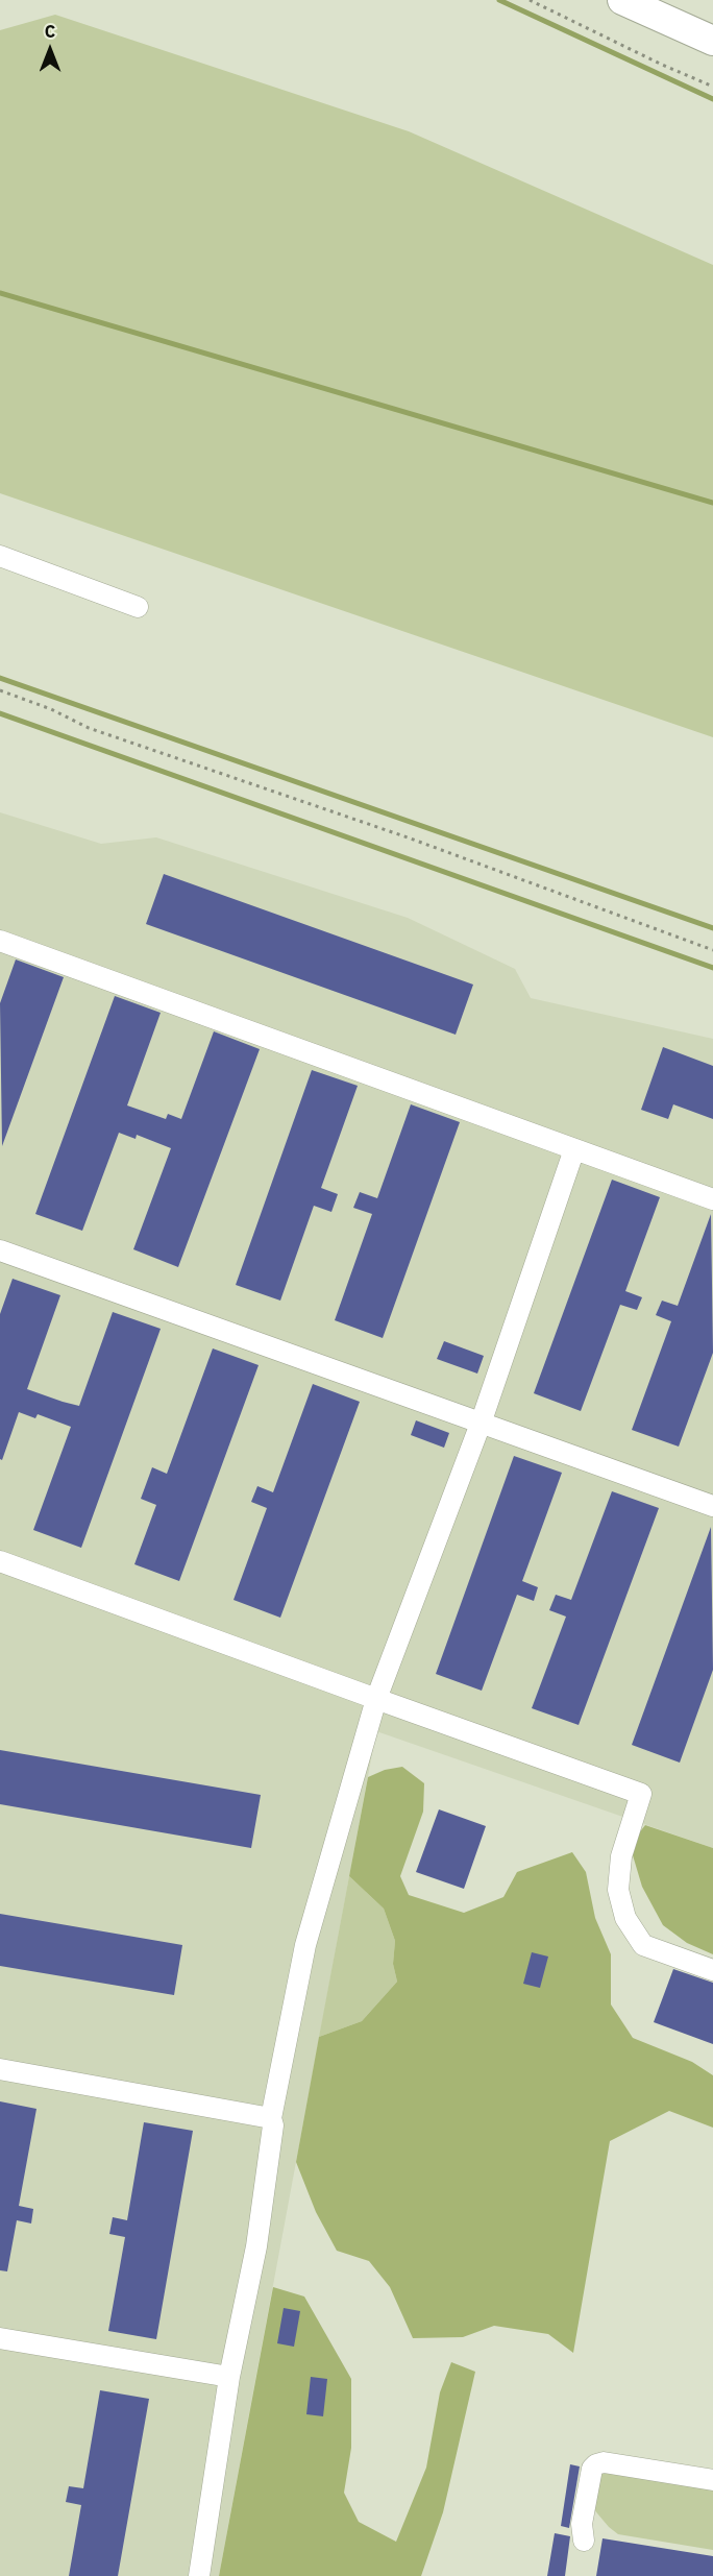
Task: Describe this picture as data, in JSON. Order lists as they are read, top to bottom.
{
  "north": "top"
}
